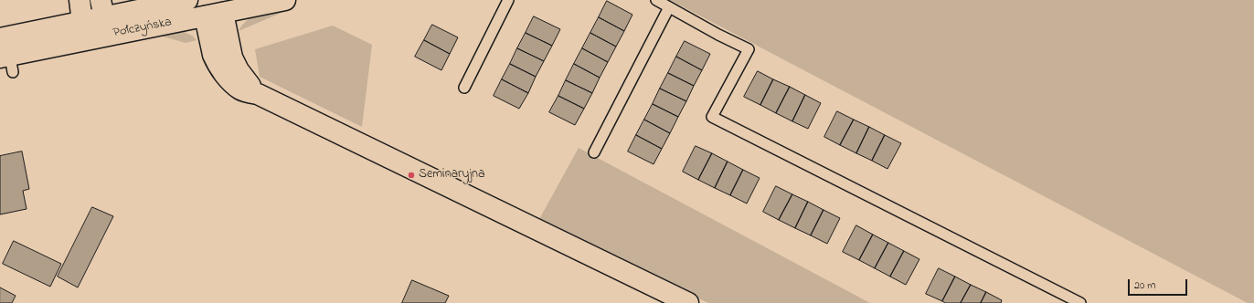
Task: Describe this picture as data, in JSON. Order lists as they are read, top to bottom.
{
  "streets": {
    "street": ["Połczyńska"]
  },
  "places": ["Seminaryjna"],
  "scale_bar": "20 m"
}
